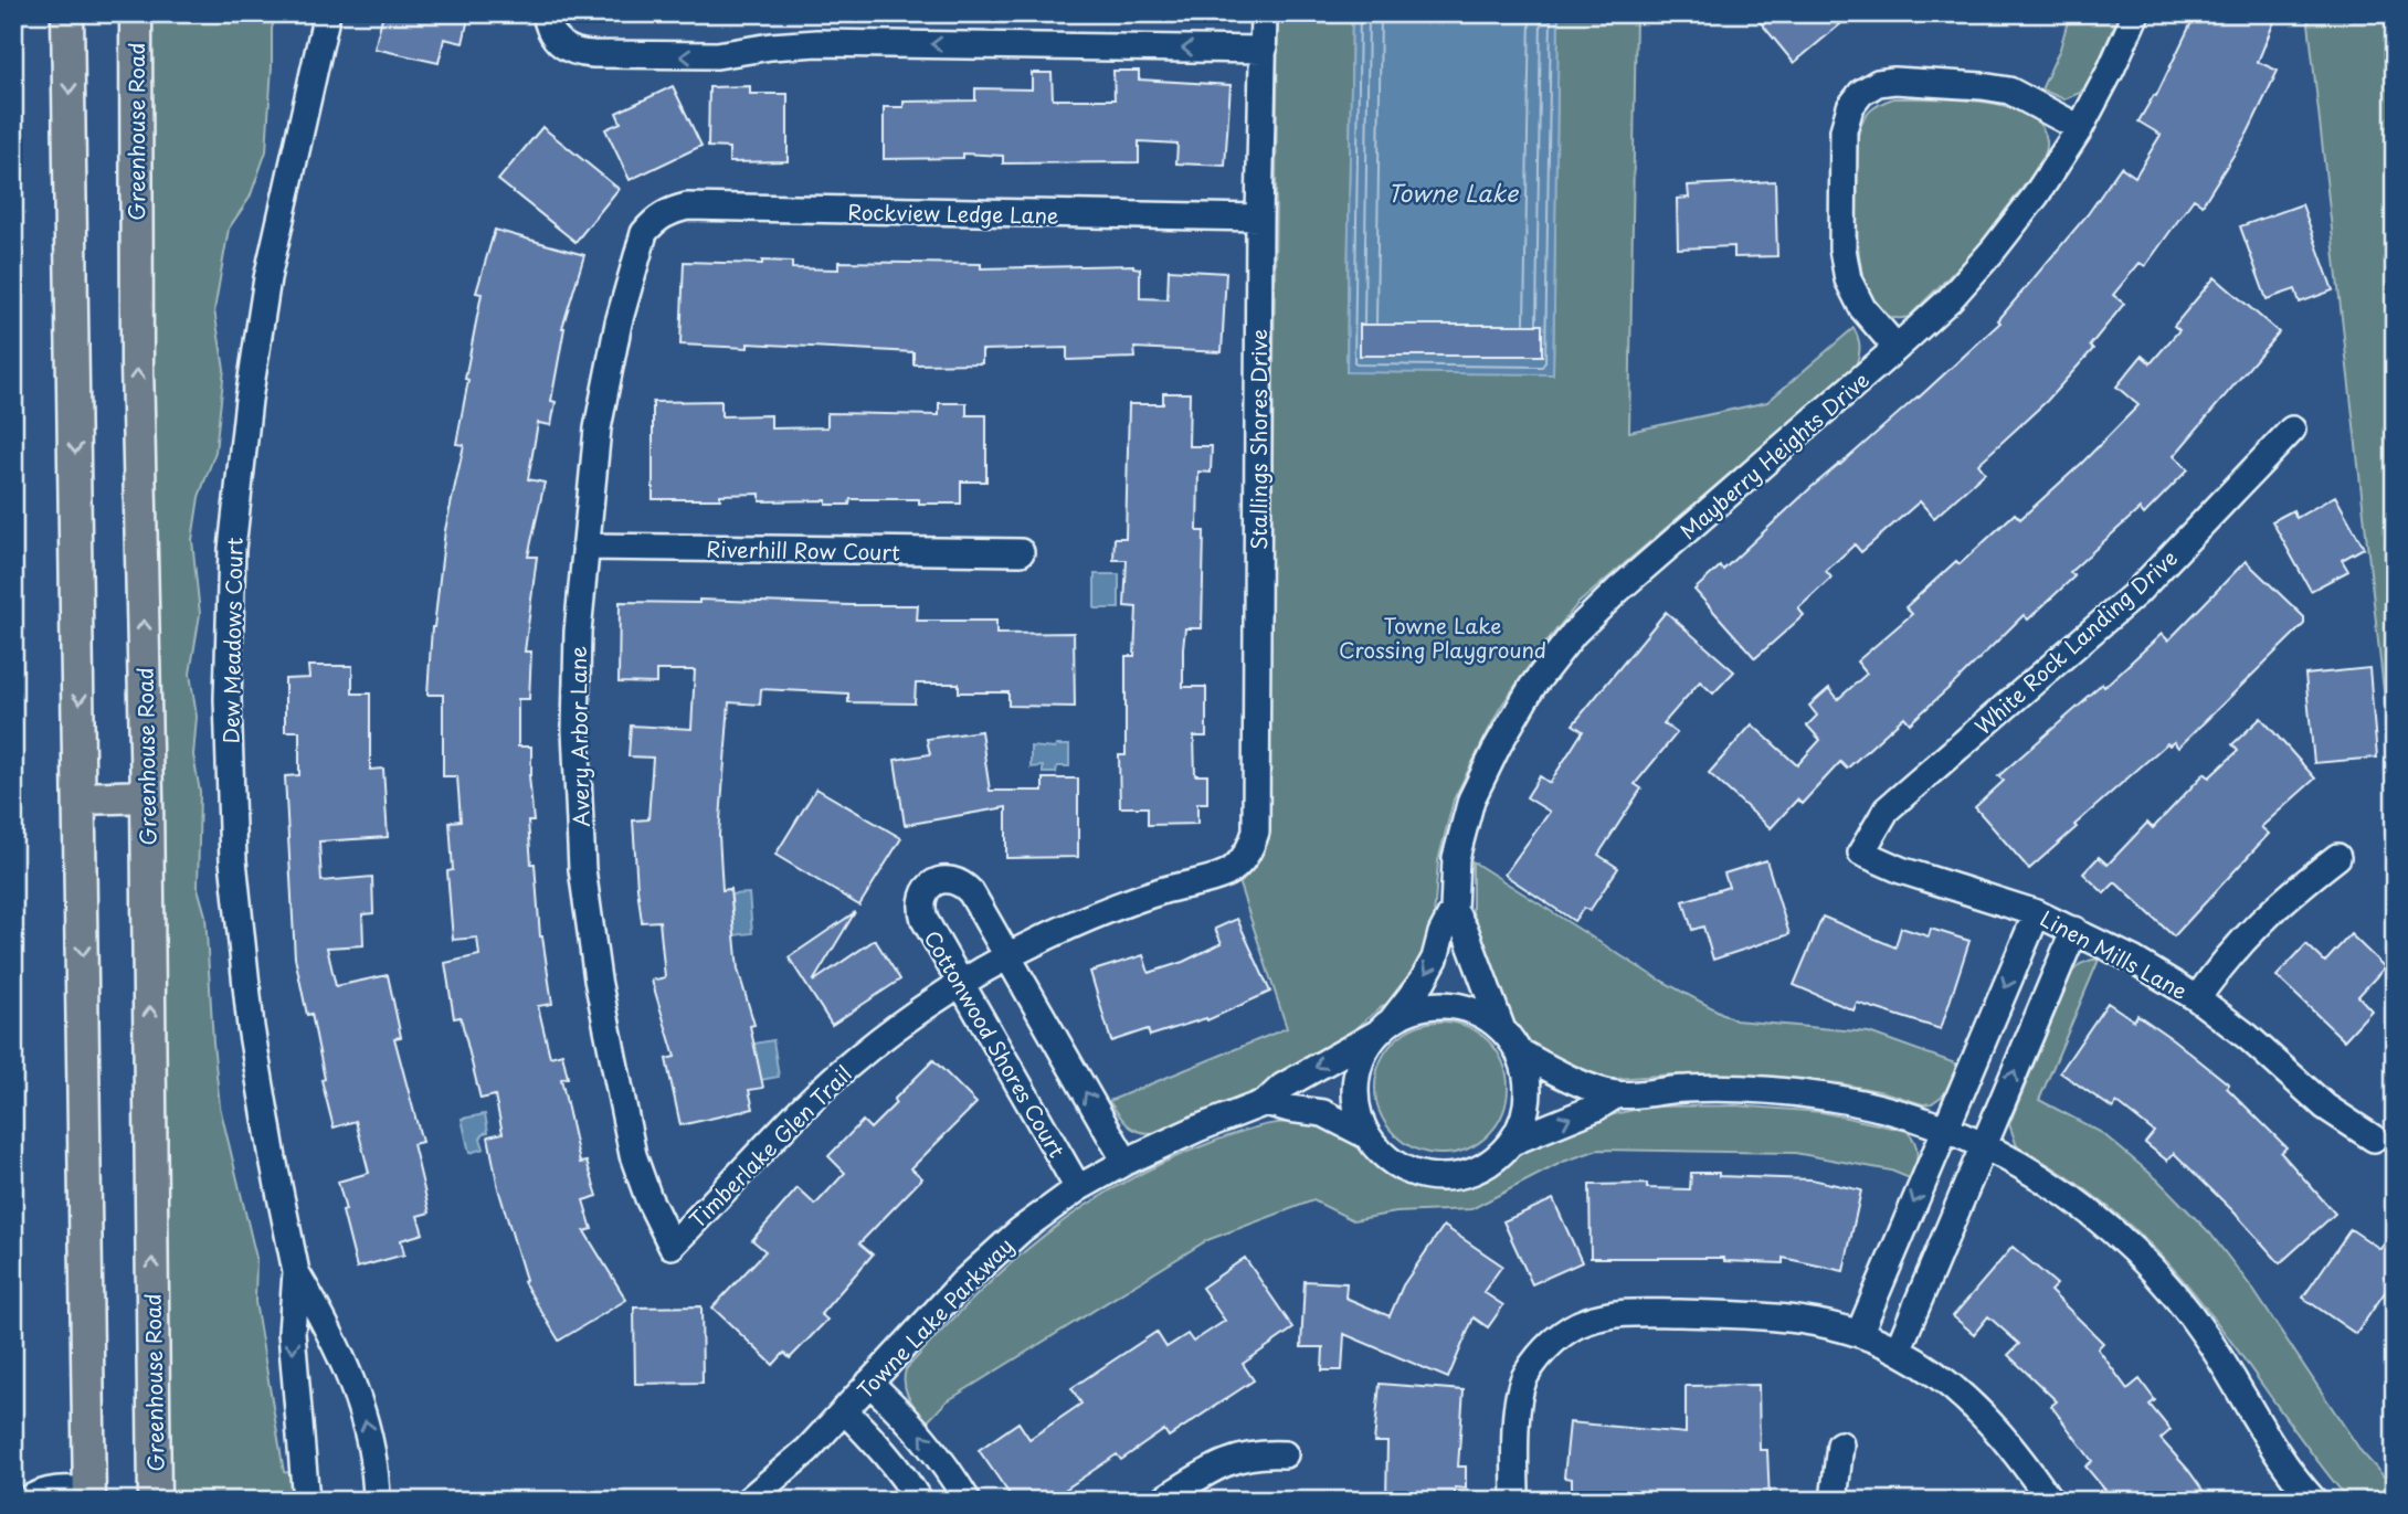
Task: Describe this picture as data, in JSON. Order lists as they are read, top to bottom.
{
  "streets": {
    "main road": ["Greenhouse Road"],
    "street": [
      "Rockview Ledge Lane",
      "Stallings Shores Drive",
      "Mayberry Heights Drive",
      "Riverhill Row Court",
      "Dew Meadows Court",
      "White Rock Landing Drive",
      "Avery Arbor Lane",
      "Linen Mills Lane",
      "Cottonwood Shores Court",
      "Timberlake Glen Trail",
      "Towne Lake Parkway"
    ]
  },
  "crossings": [
    ["Rockview Ledge Lane", "Stallings Shores Drive"],
    ["Rockview Ledge Lane", "Avery Arbor Lane"],
    ["Stallings Shores Drive", "Timberlake Glen Trail"],
    ["Mayberry Heights Drive", "Towne Lake Parkway"],
    ["Riverhill Row Court", "Avery Arbor Lane"],
    ["White Rock Landing Drive", "Linen Mills Lane"],
    ["Avery Arbor Lane", "Timberlake Glen Trail"],
    ["Cottonwood Shores Court", "Timberlake Glen Trail"],
    ["Cottonwood Shores Court", "Towne Lake Parkway"]
  ],
  "water": ["Towne Lake"],
  "parks": ["Towne Lake Crossing Playground"]
}
